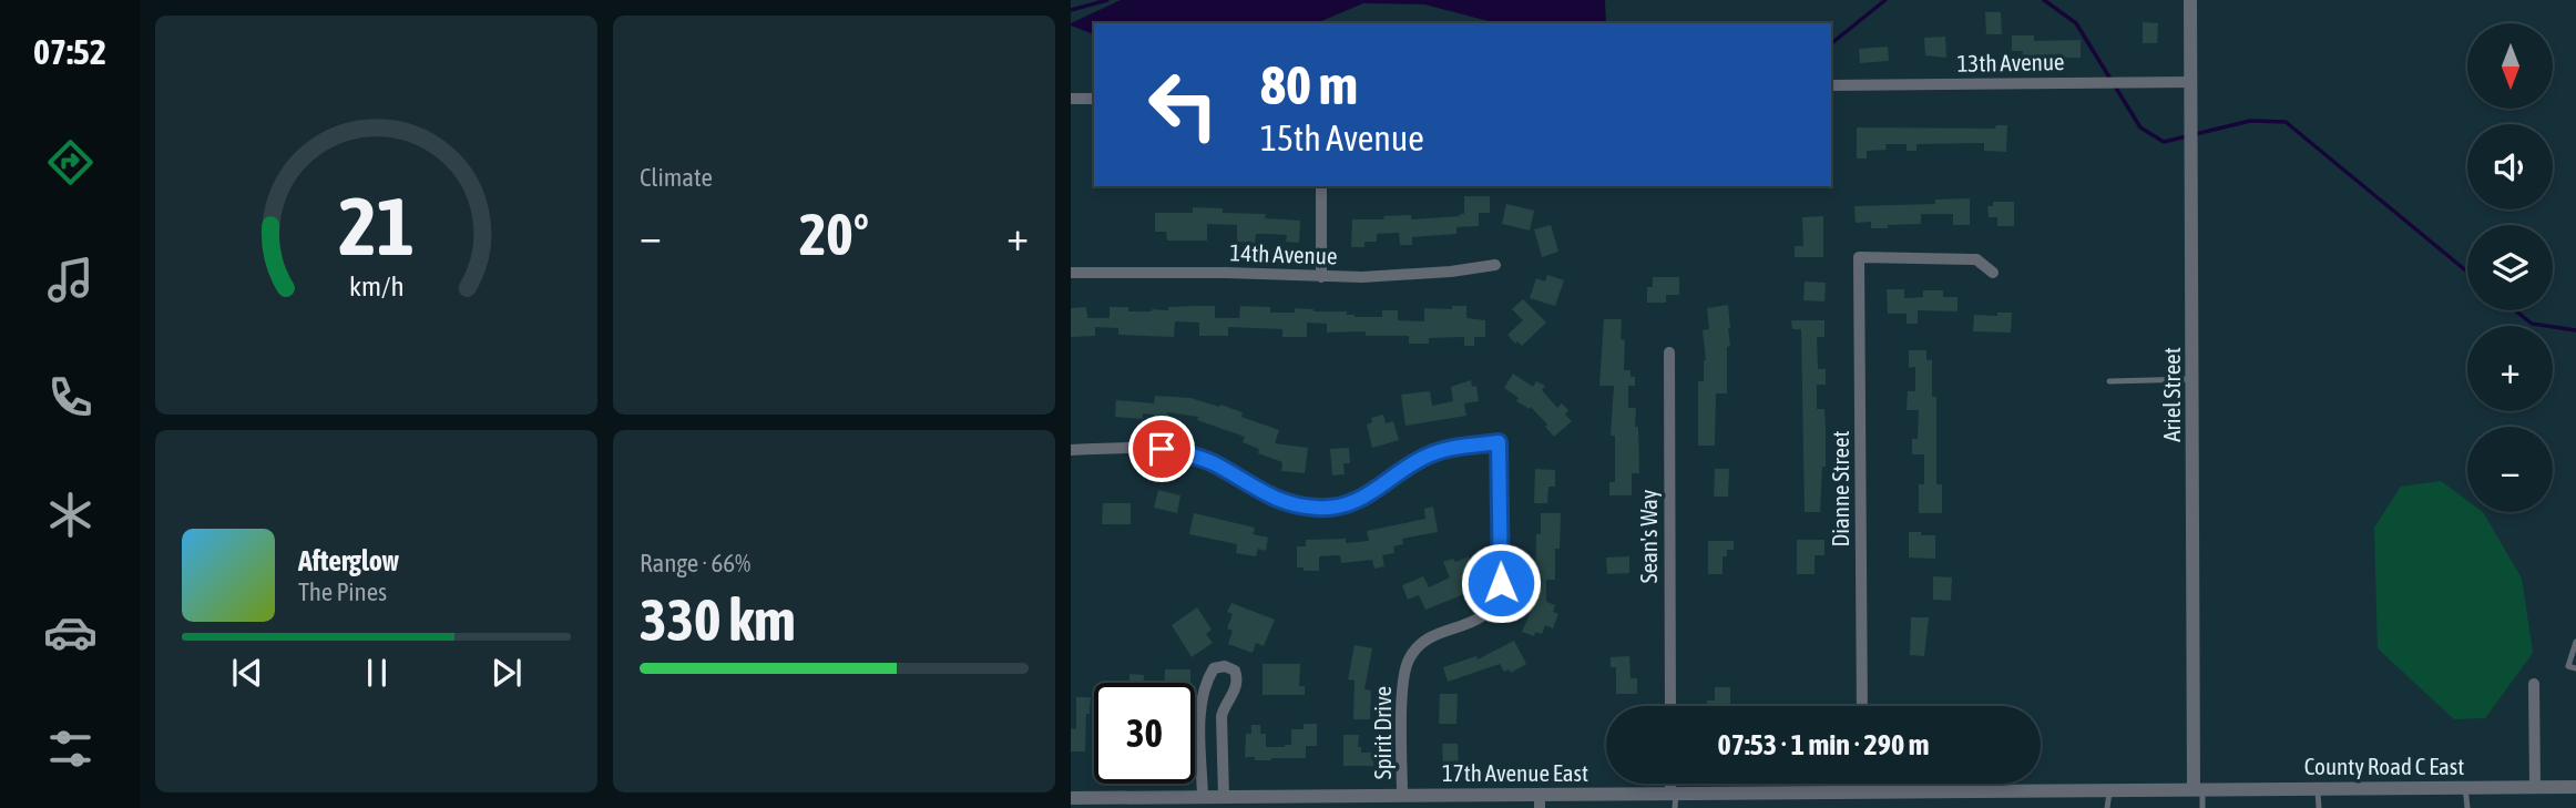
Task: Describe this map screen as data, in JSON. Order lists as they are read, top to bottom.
{
  "streets": {
    "street": [
      "13th Avenue",
      "14th Avenue",
      "Ariel Street",
      "Dianne Street",
      "Sean's Way",
      "Spirit Drive",
      "County Road C East",
      "17th Avenue East"
    ]
  },
  "crossings": [
    ["13th Avenue", "Ariel Street"],
    ["Ariel Street", "County Road C East"],
    ["Ariel Street", "17th Avenue East"],
    ["Spirit Drive", "17th Avenue East"],
    ["County Road C East", "17th Avenue East"]
  ],
  "north": "bottom",
  "page": {
    "tabs": "07:52",
    "tile": [
      "Climate",
      ["Range · 66%", "330 km"]
    ],
    "map_buttons": ["+", "−"],
    "turn": ["80 m", "15th Avenue"],
    "heat": ["−", "20°", "+"],
    "song": ["Afterglow", "The Pines"],
    "limit": "30",
    "trip": "07:53 · 1 min · 290 m",
    "gauge": ["21", "km/h"]
  }
}
